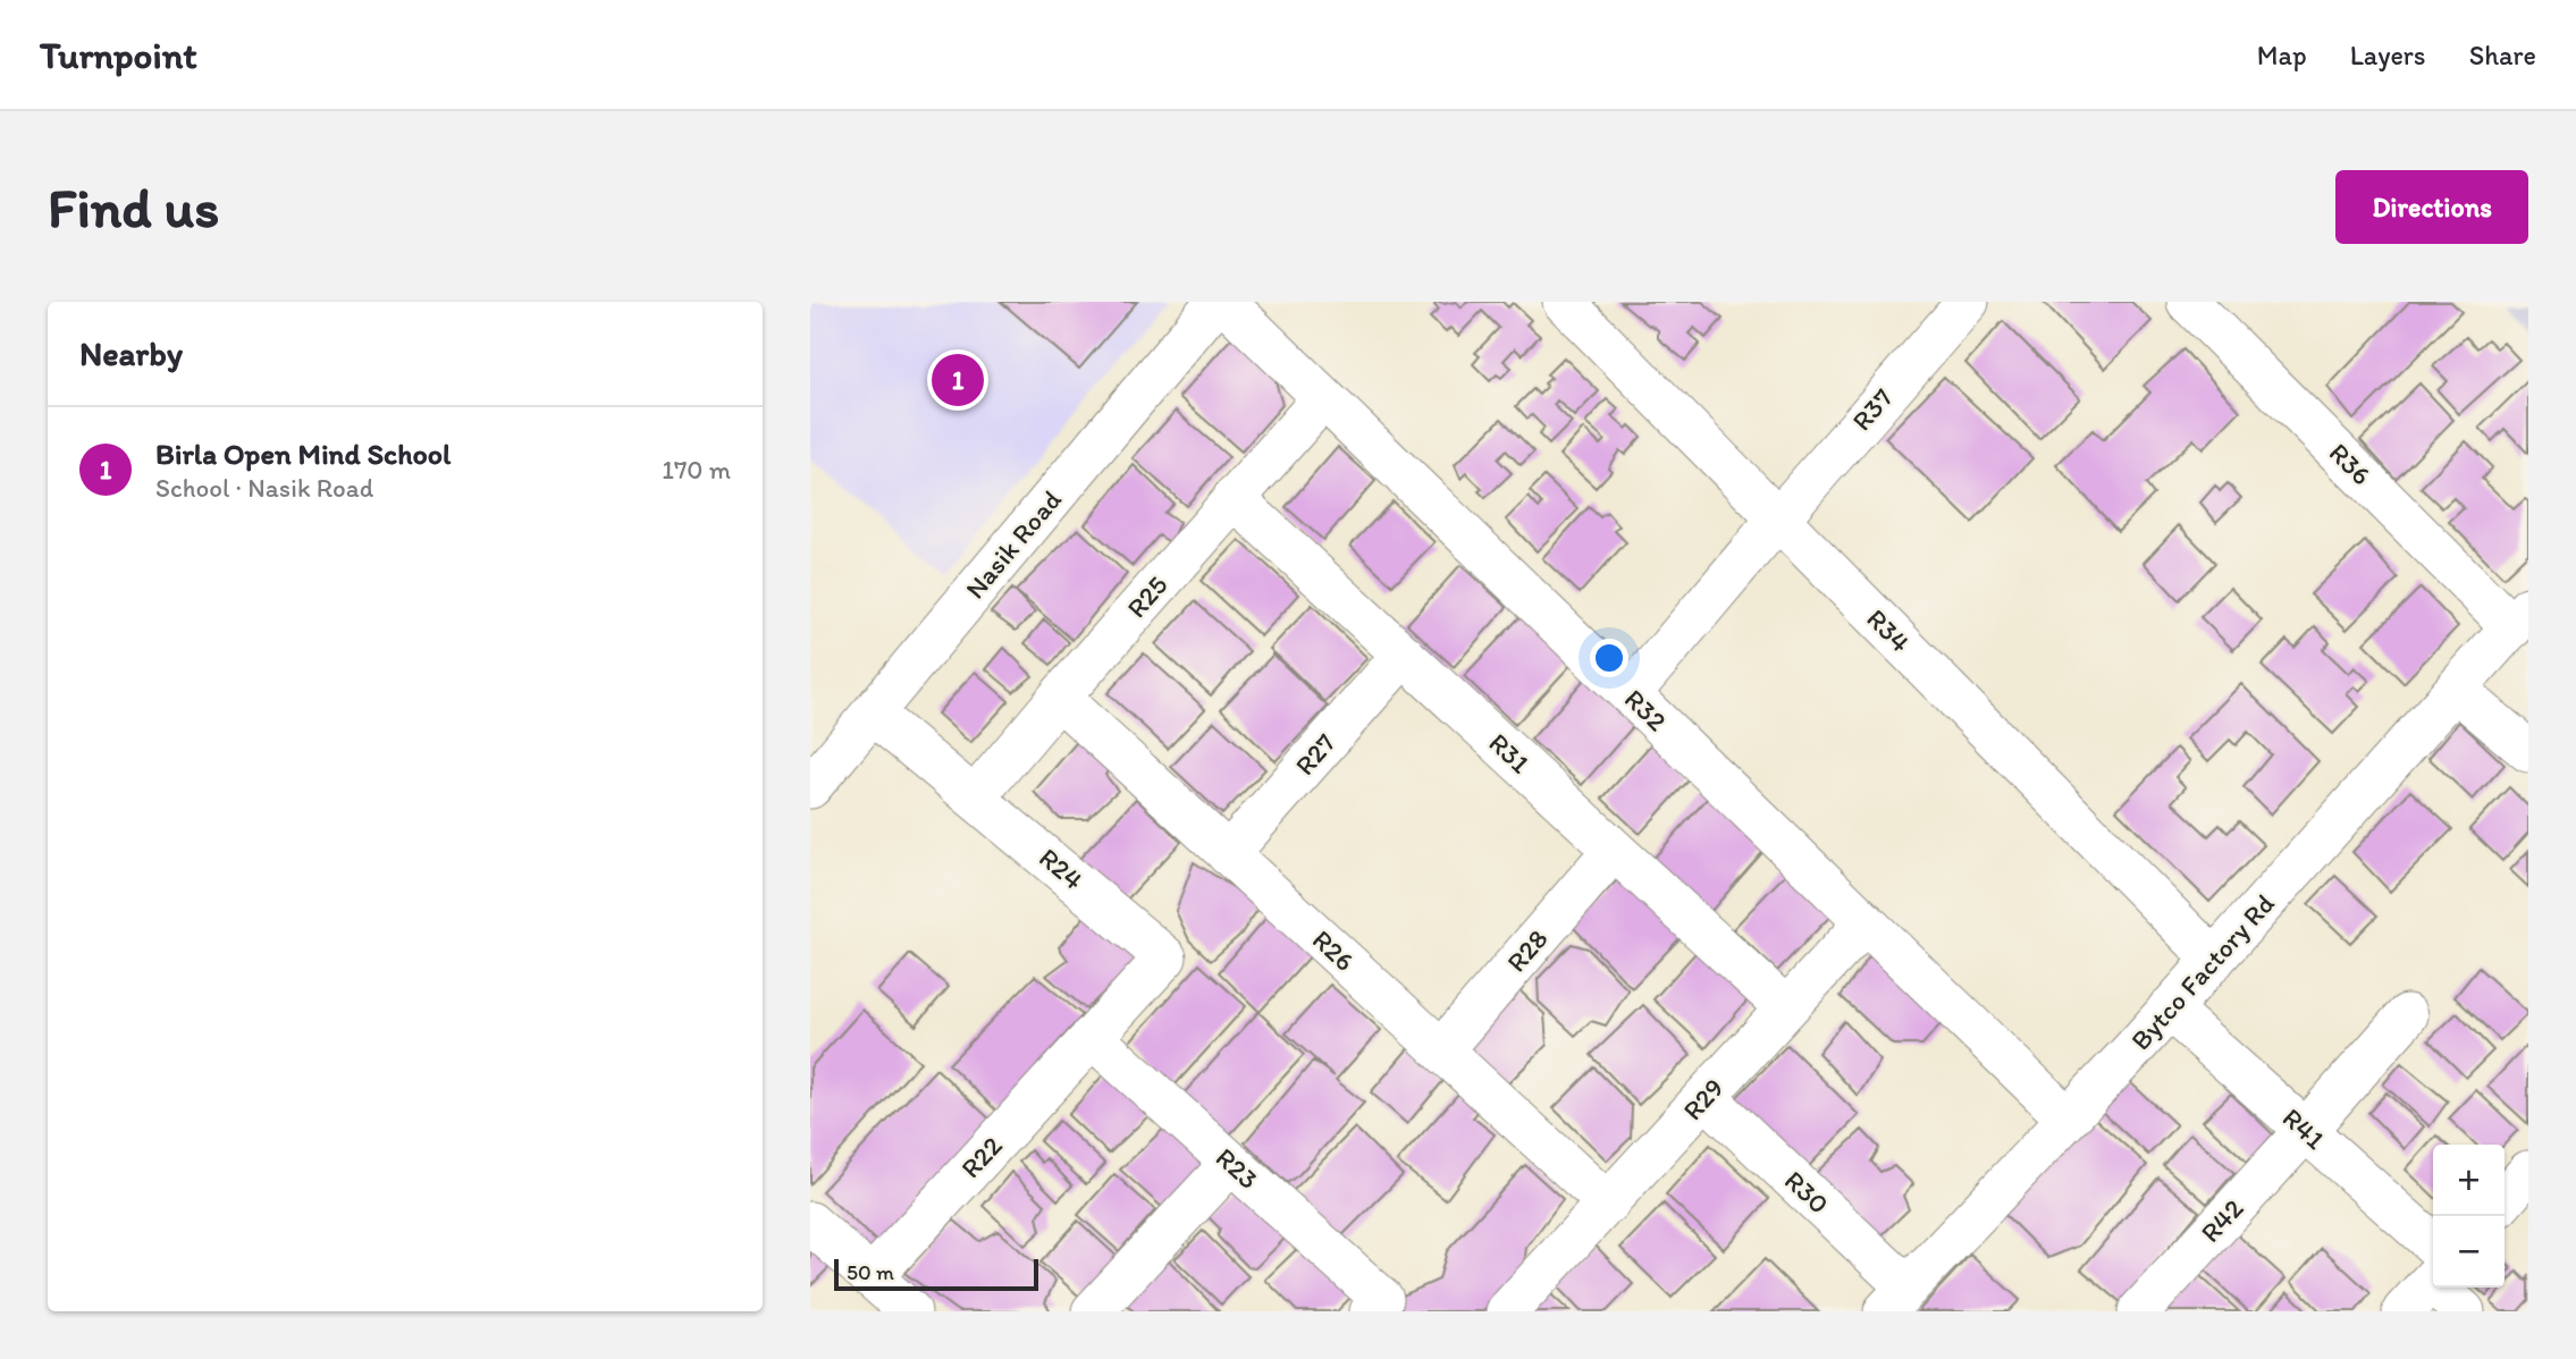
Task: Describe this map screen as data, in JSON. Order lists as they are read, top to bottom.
{
  "streets": {
    "street": [
      "R37",
      "R36",
      "Nasik Road",
      "R25",
      "R34",
      "R32",
      "R31",
      "R27",
      "R24",
      "R26",
      "R28",
      "Bytco Factory Rd",
      "R29",
      "R41",
      "R22",
      "R23",
      "R30",
      "R42"
    ]
  },
  "crossings": [
    ["R37", "R34"],
    ["R37", "R32"],
    ["R36", "Bytco Factory Rd"],
    ["Nasik Road", "R24"],
    ["R25", "R32"],
    ["R25", "R31"],
    ["R25", "R24"],
    ["R25", "R26"],
    ["R34", "Bytco Factory Rd"],
    ["R32", "Bytco Factory Rd"],
    ["R32", "R29"],
    ["R31", "R27"],
    ["R31", "R28"],
    ["R31", "R29"],
    ["R27", "R26"],
    ["R24", "R22"],
    ["R24", "R23"],
    ["R26", "R28"],
    ["R26", "R29"],
    ["Bytco Factory Rd", "R41"],
    ["Bytco Factory Rd", "R30"],
    ["R29", "R30"],
    ["R41", "R42"],
    ["R22", "R23"]
  ],
  "scale_bar": "50 m",
  "page": {
    "header": "Turnpoint",
    "nav": ["Map", "Layers", "Share"],
    "buttons": "Directions",
    "title": "Find us",
    "heading": "Nearby",
    "pins": "1",
    "list": [
      {
        "mark": "1",
        "name": "Birla Open Mind School",
        "note": "School · Nasik Road",
        "value": "170 m"
      }
    ],
    "map_buttons": ["+", "−"],
    "scale": "50 m"
  }
}
